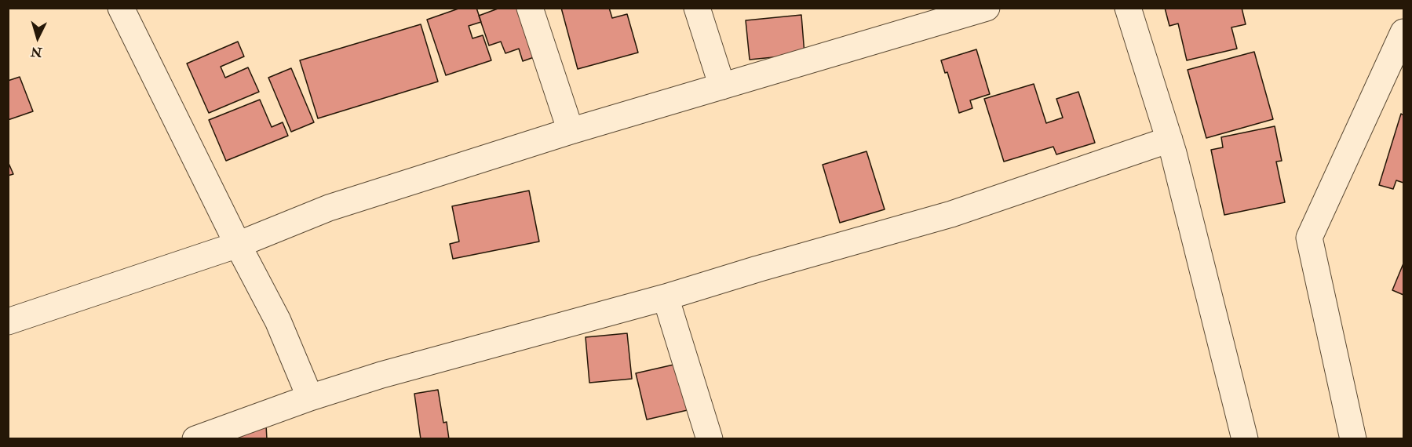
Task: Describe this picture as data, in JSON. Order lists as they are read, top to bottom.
{
  "north": "bottom"
}
